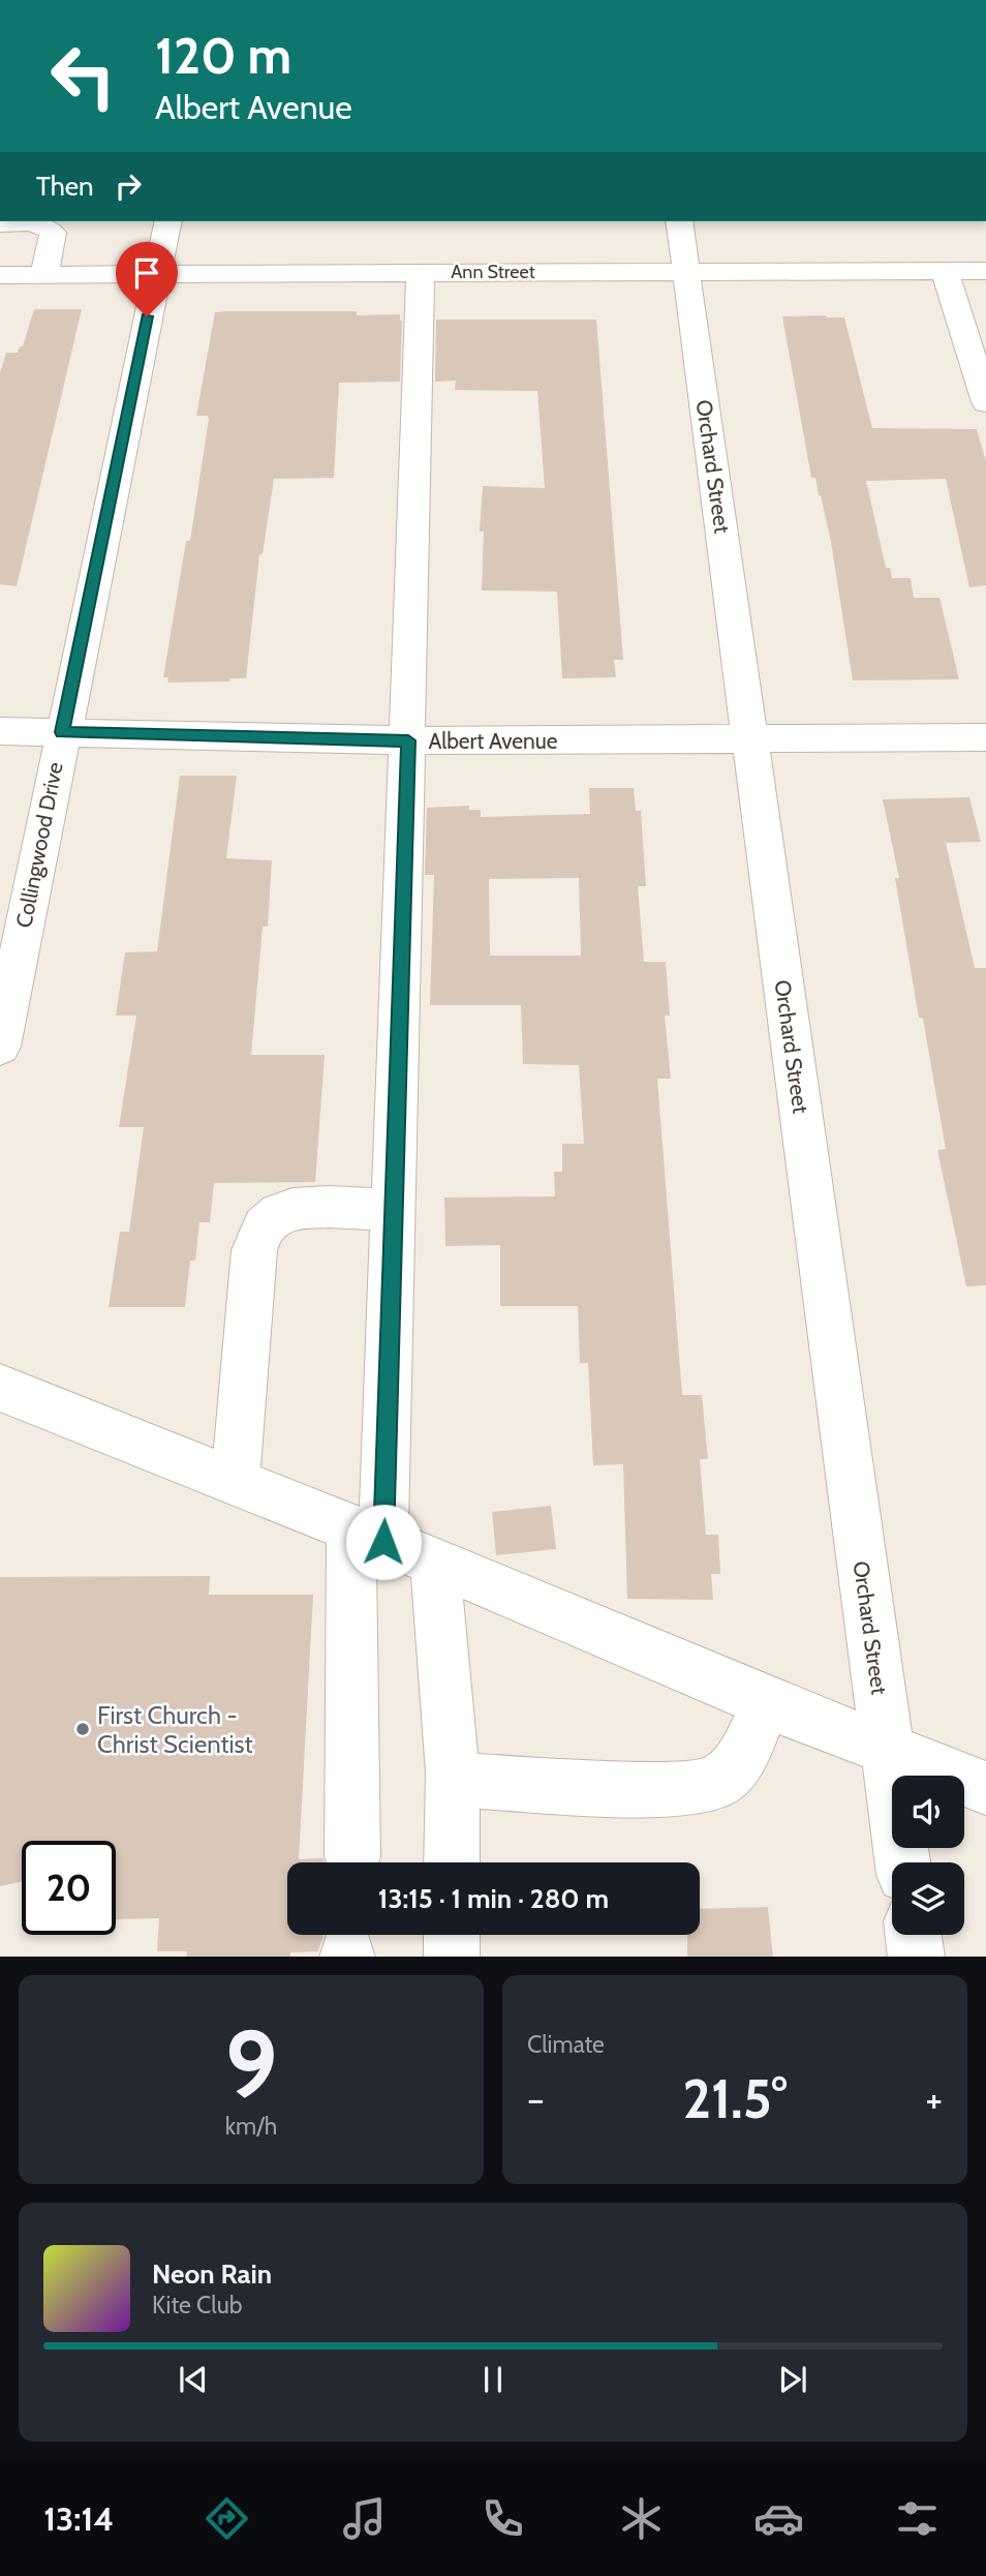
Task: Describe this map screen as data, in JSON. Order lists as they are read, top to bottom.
{
  "streets": {
    "street": [
      "Ann Street",
      "Orchard Street",
      "Albert Avenue",
      "Collingwood Drive"
    ]
  },
  "crossings": [
    ["Ann Street", "Orchard Street"],
    ["Ann Street", "Collingwood Drive"],
    ["Orchard Street", "Albert Avenue"],
    ["Albert Avenue", "Collingwood Drive"]
  ],
  "places": ["First Church - Christ Scientist"],
  "page": {
    "turn": ["120 m", "Albert Avenue"],
    "then": "Then",
    "limit": "20",
    "trip": "13:15 · 1 min · 280 m",
    "tile": [
      ["9", "km/h"],
      "Climate"
    ],
    "heat": ["−", "21.5°", "+"],
    "song": ["Neon Rain", "Kite Club"],
    "tabs": "13:14"
  }
}
